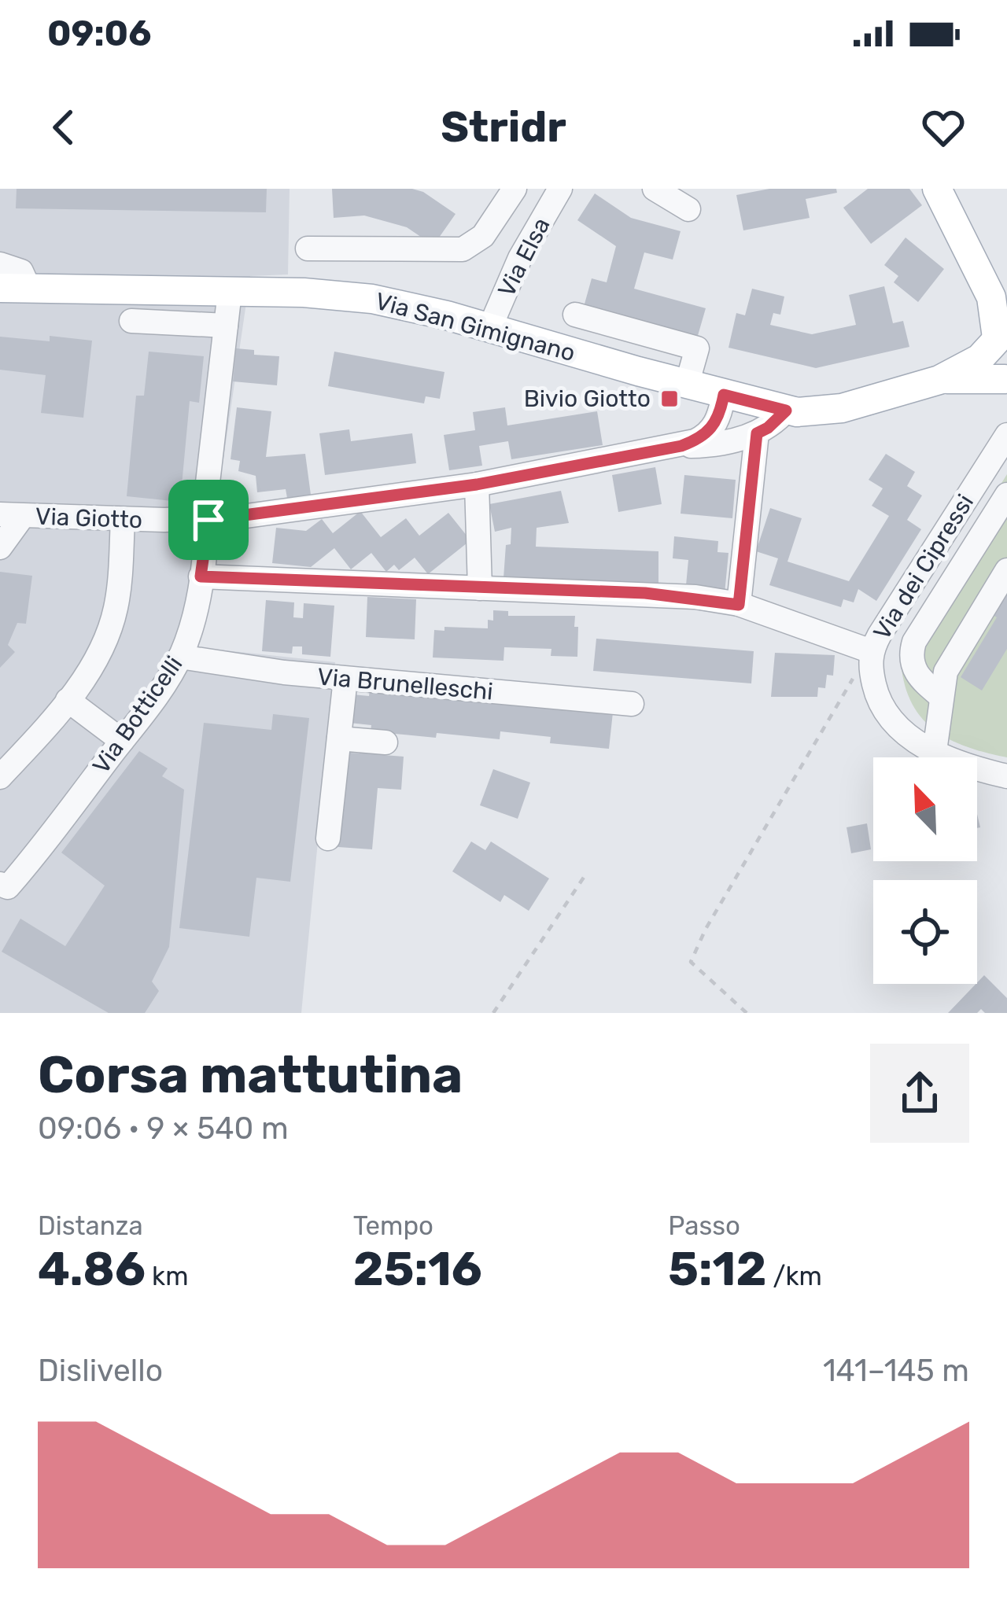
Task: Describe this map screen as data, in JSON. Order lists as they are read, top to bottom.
{
  "streets": {
    "main road": ["Via San Gimignano"],
    "street": [
      "Via Elsa",
      "Via Giotto",
      "Via dei Cipressi",
      "Via Brunelleschi",
      "Via Botticelli"
    ]
  },
  "crossings": [
    ["Via Elsa", "Via San Gimignano"],
    ["Via San Gimignano", "Via Giotto"],
    ["Via San Gimignano", "Via Botticelli"],
    ["Via Giotto", "Via Botticelli"],
    ["Via Brunelleschi", "Via Botticelli"]
  ],
  "places": {
    "transit": ["Bivio Giotto"]
  },
  "north": "top left",
  "page": {
    "status": "09:06",
    "header": "Stridr",
    "heading": ["Corsa mattutina", "09:06 · 9 × 540 m"],
    "stats": [
      ["Distanza", "4.86 km"],
      ["Tempo", "25:16"],
      ["Passo", "5:12 /km"]
    ],
    "chart": ["Dislivello", "141–145 m"]
  }
}
